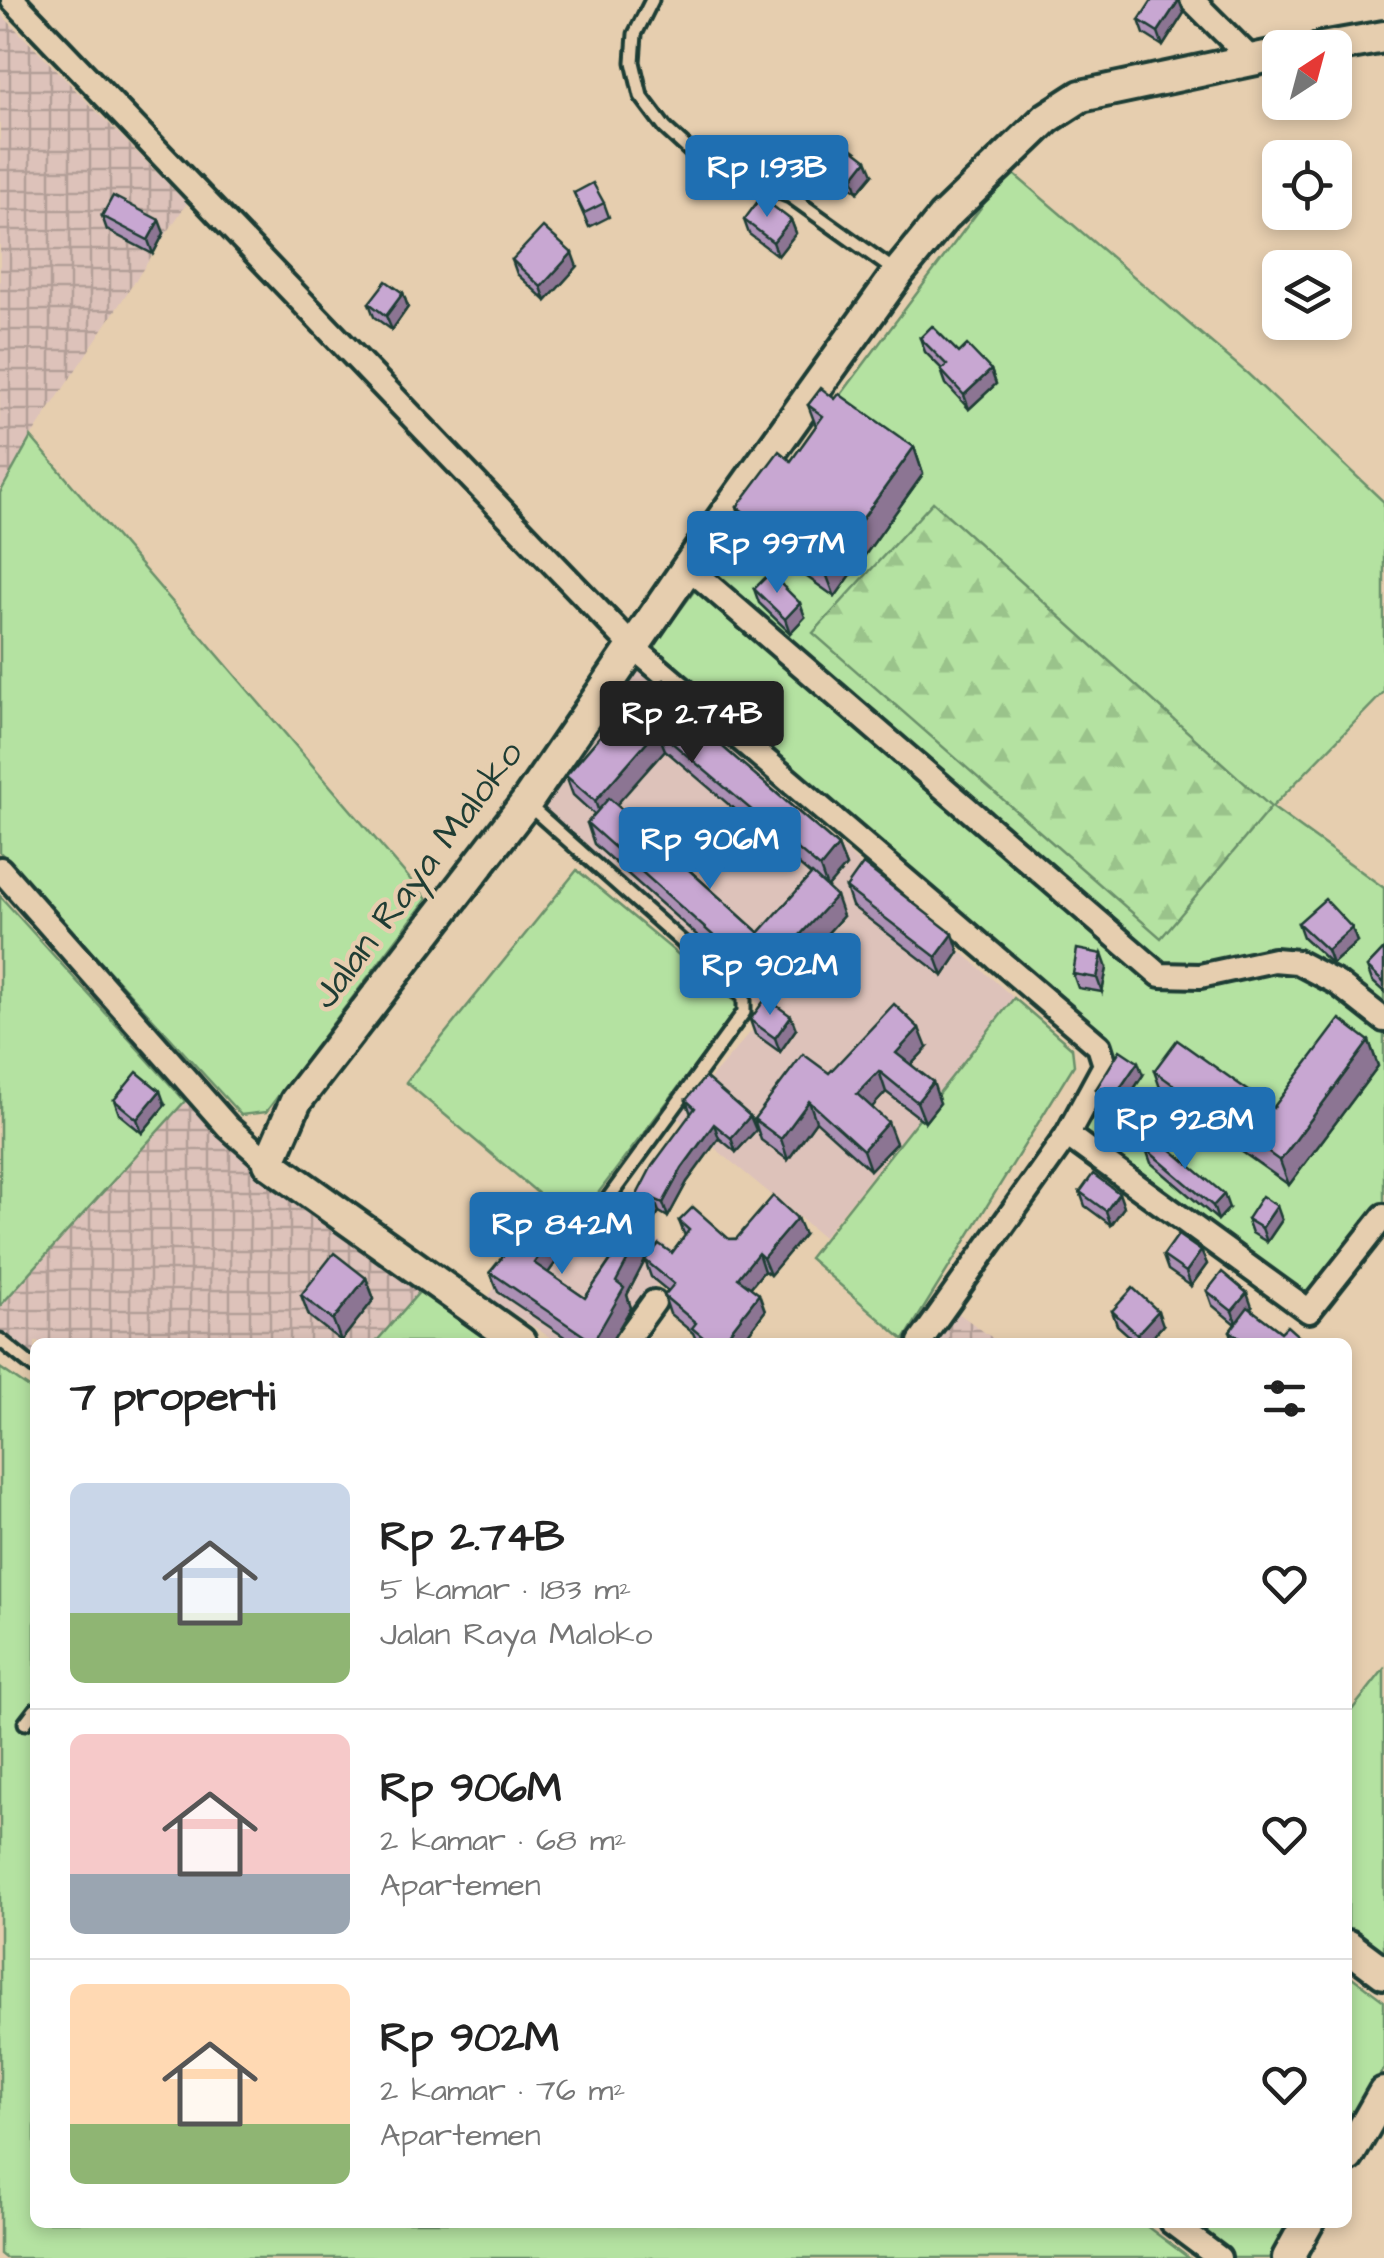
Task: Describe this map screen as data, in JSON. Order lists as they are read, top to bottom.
{
  "streets": {
    "street": ["Jalan Raya Maloko"]
  },
  "north": "top right",
  "page": {
    "price": [
      "Rp 1.93B",
      "Rp 997M",
      "Rp 2.74B",
      "Rp 906M",
      "Rp 902M",
      "Rp 928M",
      "Rp 842M"
    ],
    "heading": "7 properti",
    "list": [
      {
        "name": "Rp 2.74B",
        "note": "5 kamar · 183 m² · Jalan Raya Maloko"
      },
      {
        "name": "Rp 906M",
        "note": "2 kamar · 68 m² · Apartemen"
      },
      {
        "name": "Rp 902M",
        "note": "2 kamar · 76 m² · Apartemen"
      }
    ]
  }
}
